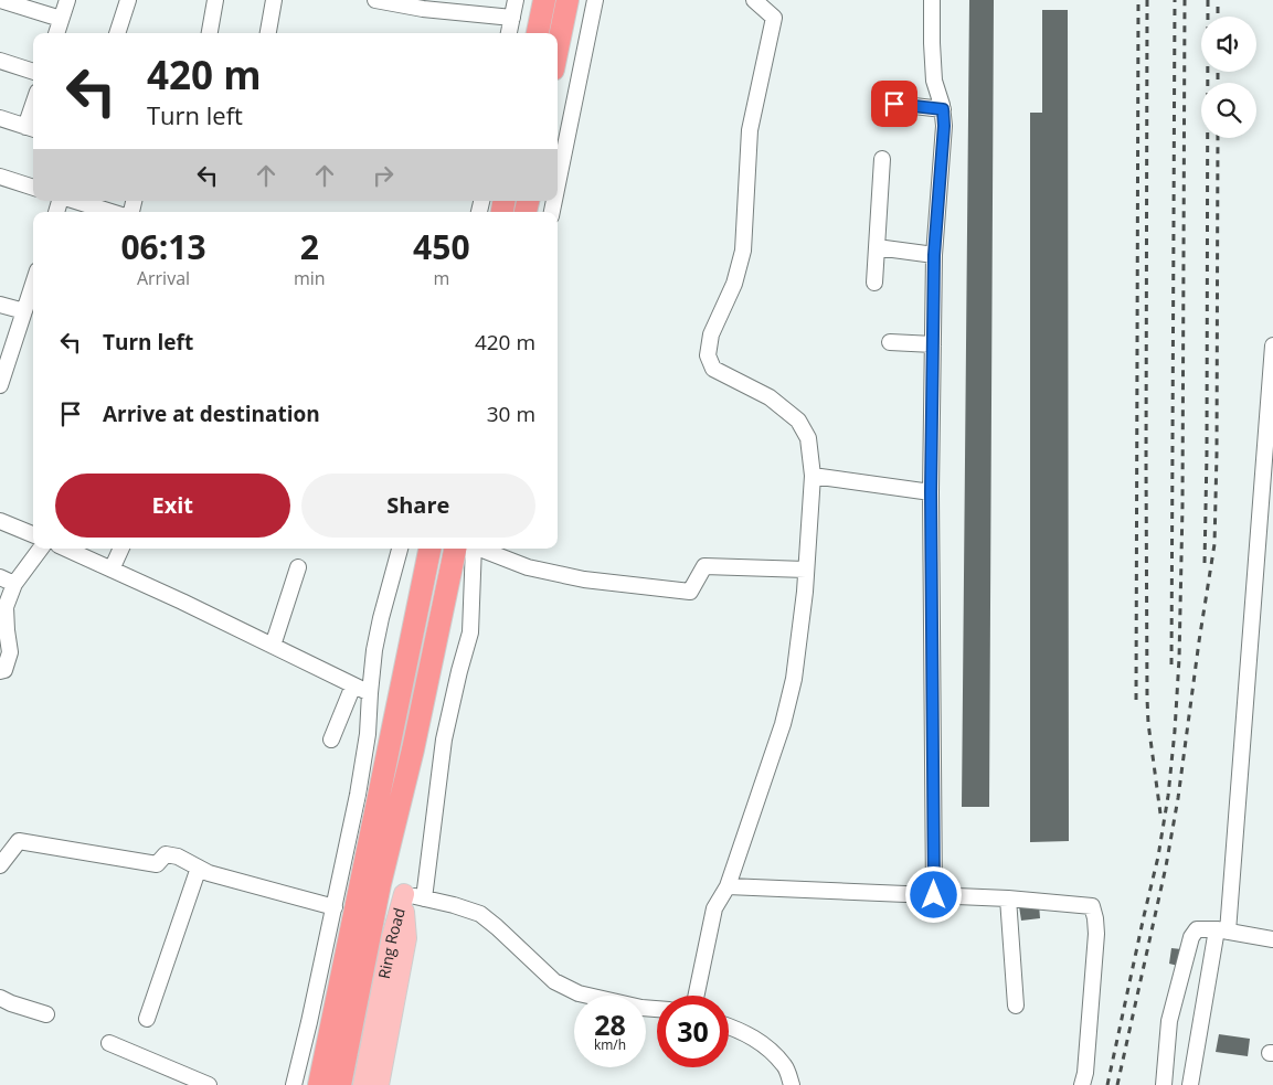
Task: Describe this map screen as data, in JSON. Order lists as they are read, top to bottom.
{
  "streets": {
    "main road": ["Ring Road"]
  },
  "page": {
    "turn": ["420 m", "Turn left"],
    "eta": [
      "06:13",
      "Arrival",
      "2",
      "min",
      "450",
      "m"
    ],
    "list": [
      {
        "name": "Turn left",
        "value": "420 m"
      },
      {
        "name": "Arrive at destination",
        "value": "30 m"
      }
    ],
    "buttons": ["Exit", "Share"],
    "speed": "28 km/h",
    "limit": "30"
  }
}
